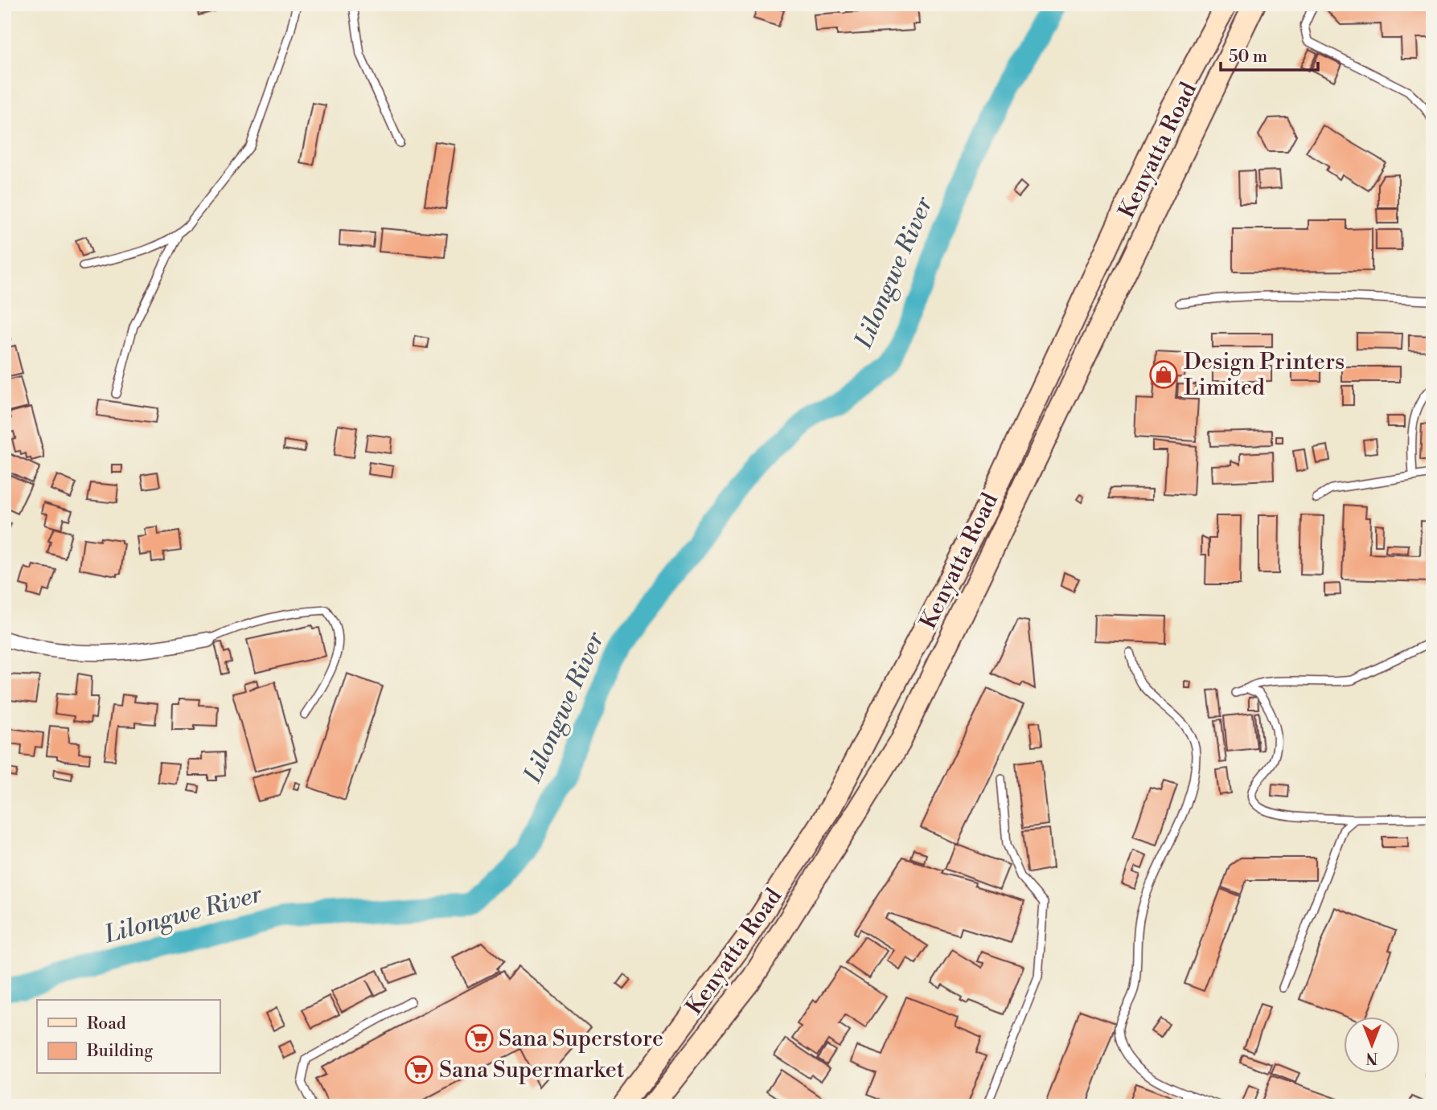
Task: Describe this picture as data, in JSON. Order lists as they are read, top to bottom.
{
  "streets": {
    "main road": ["Kenyatta Road"]
  },
  "water": ["Lilongwe River"],
  "places": {
    "shop": ["Design Printers Limited"],
    "supermarket": ["Sana Superstore", "Sana Supermarket"]
  },
  "legend": ["Road", "Building"],
  "scale_bar": "50 m",
  "north": "bottom"
}
